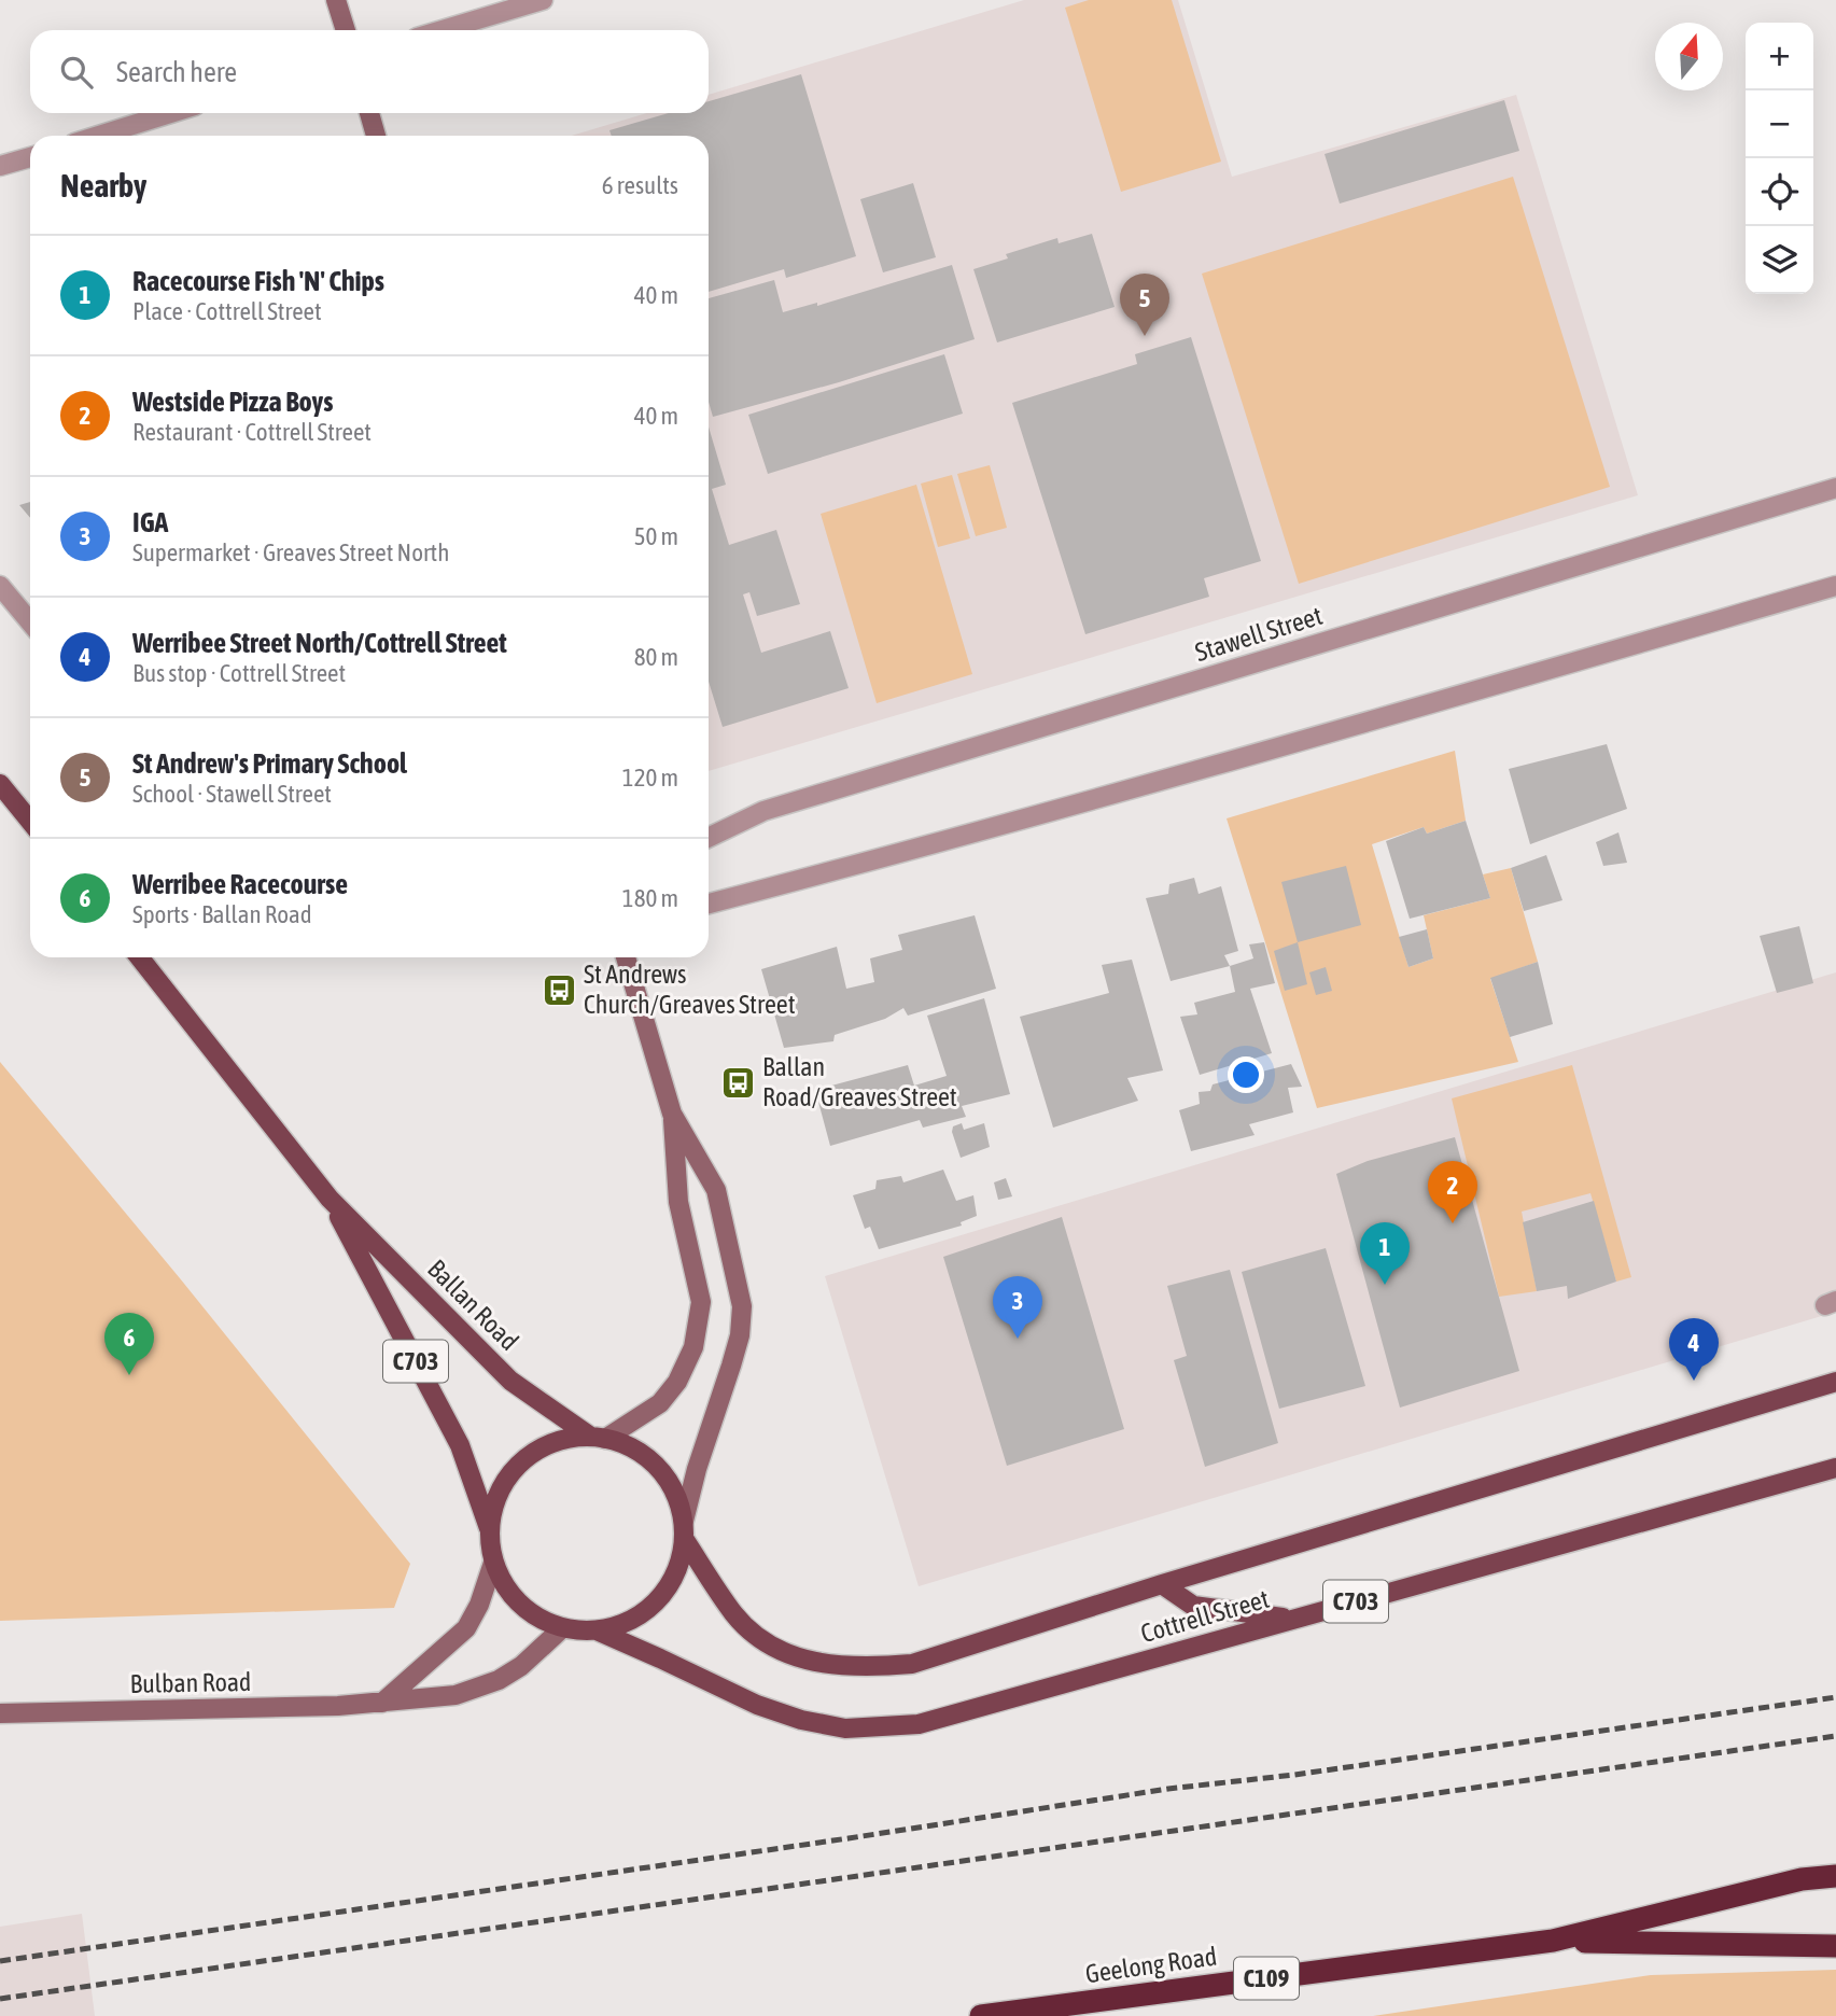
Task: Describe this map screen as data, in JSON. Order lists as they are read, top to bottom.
{
  "streets": {
    "highway": ["Geelong Road", "C109"],
    "main road": ["Ballan Road", "C703", "Cottrell Street"],
    "street": ["Stawell Street", "Bulban Road"]
  },
  "crossings": [
    ["Ballan Road", "C703"],
    ["Ballan Road", "Cottrell Street"],
    ["Ballan Road", "Bulban Road"],
    ["C703", "Cottrell Street"],
    ["C703", "Bulban Road"],
    ["Cottrell Street", "Bulban Road"]
  ],
  "places": {
    "bus stop": ["St Andrews Church/Greaves Street", "Ballan Road/Greaves Street"]
  },
  "north": "top",
  "page": {
    "map_buttons": ["+", "−"],
    "search": "Search here",
    "heading": ["Nearby", "6 results"],
    "list": [
      {
        "mark": "1",
        "name": "Racecourse Fish 'N' Chips",
        "note": "Place · Cottrell Street",
        "value": "40 m"
      },
      {
        "mark": "2",
        "name": "Westside Pizza Boys",
        "note": "Restaurant · Cottrell Street",
        "value": "40 m"
      },
      {
        "mark": "3",
        "name": "IGA",
        "note": "Supermarket · Greaves Street North",
        "value": "50 m"
      },
      {
        "mark": "4",
        "name": "Werribee Street North/Cottrell Street",
        "note": "Bus stop · Cottrell Street",
        "value": "80 m"
      },
      {
        "mark": "5",
        "name": "St Andrew's Primary School",
        "note": "School · Stawell Street",
        "value": "120 m"
      },
      {
        "mark": "6",
        "name": "Werribee Racecourse",
        "note": "Sports · Ballan Road",
        "value": "180 m"
      }
    ],
    "pins": [
      "5",
      "2",
      "1",
      "3",
      "6",
      "4"
    ]
  }
}
